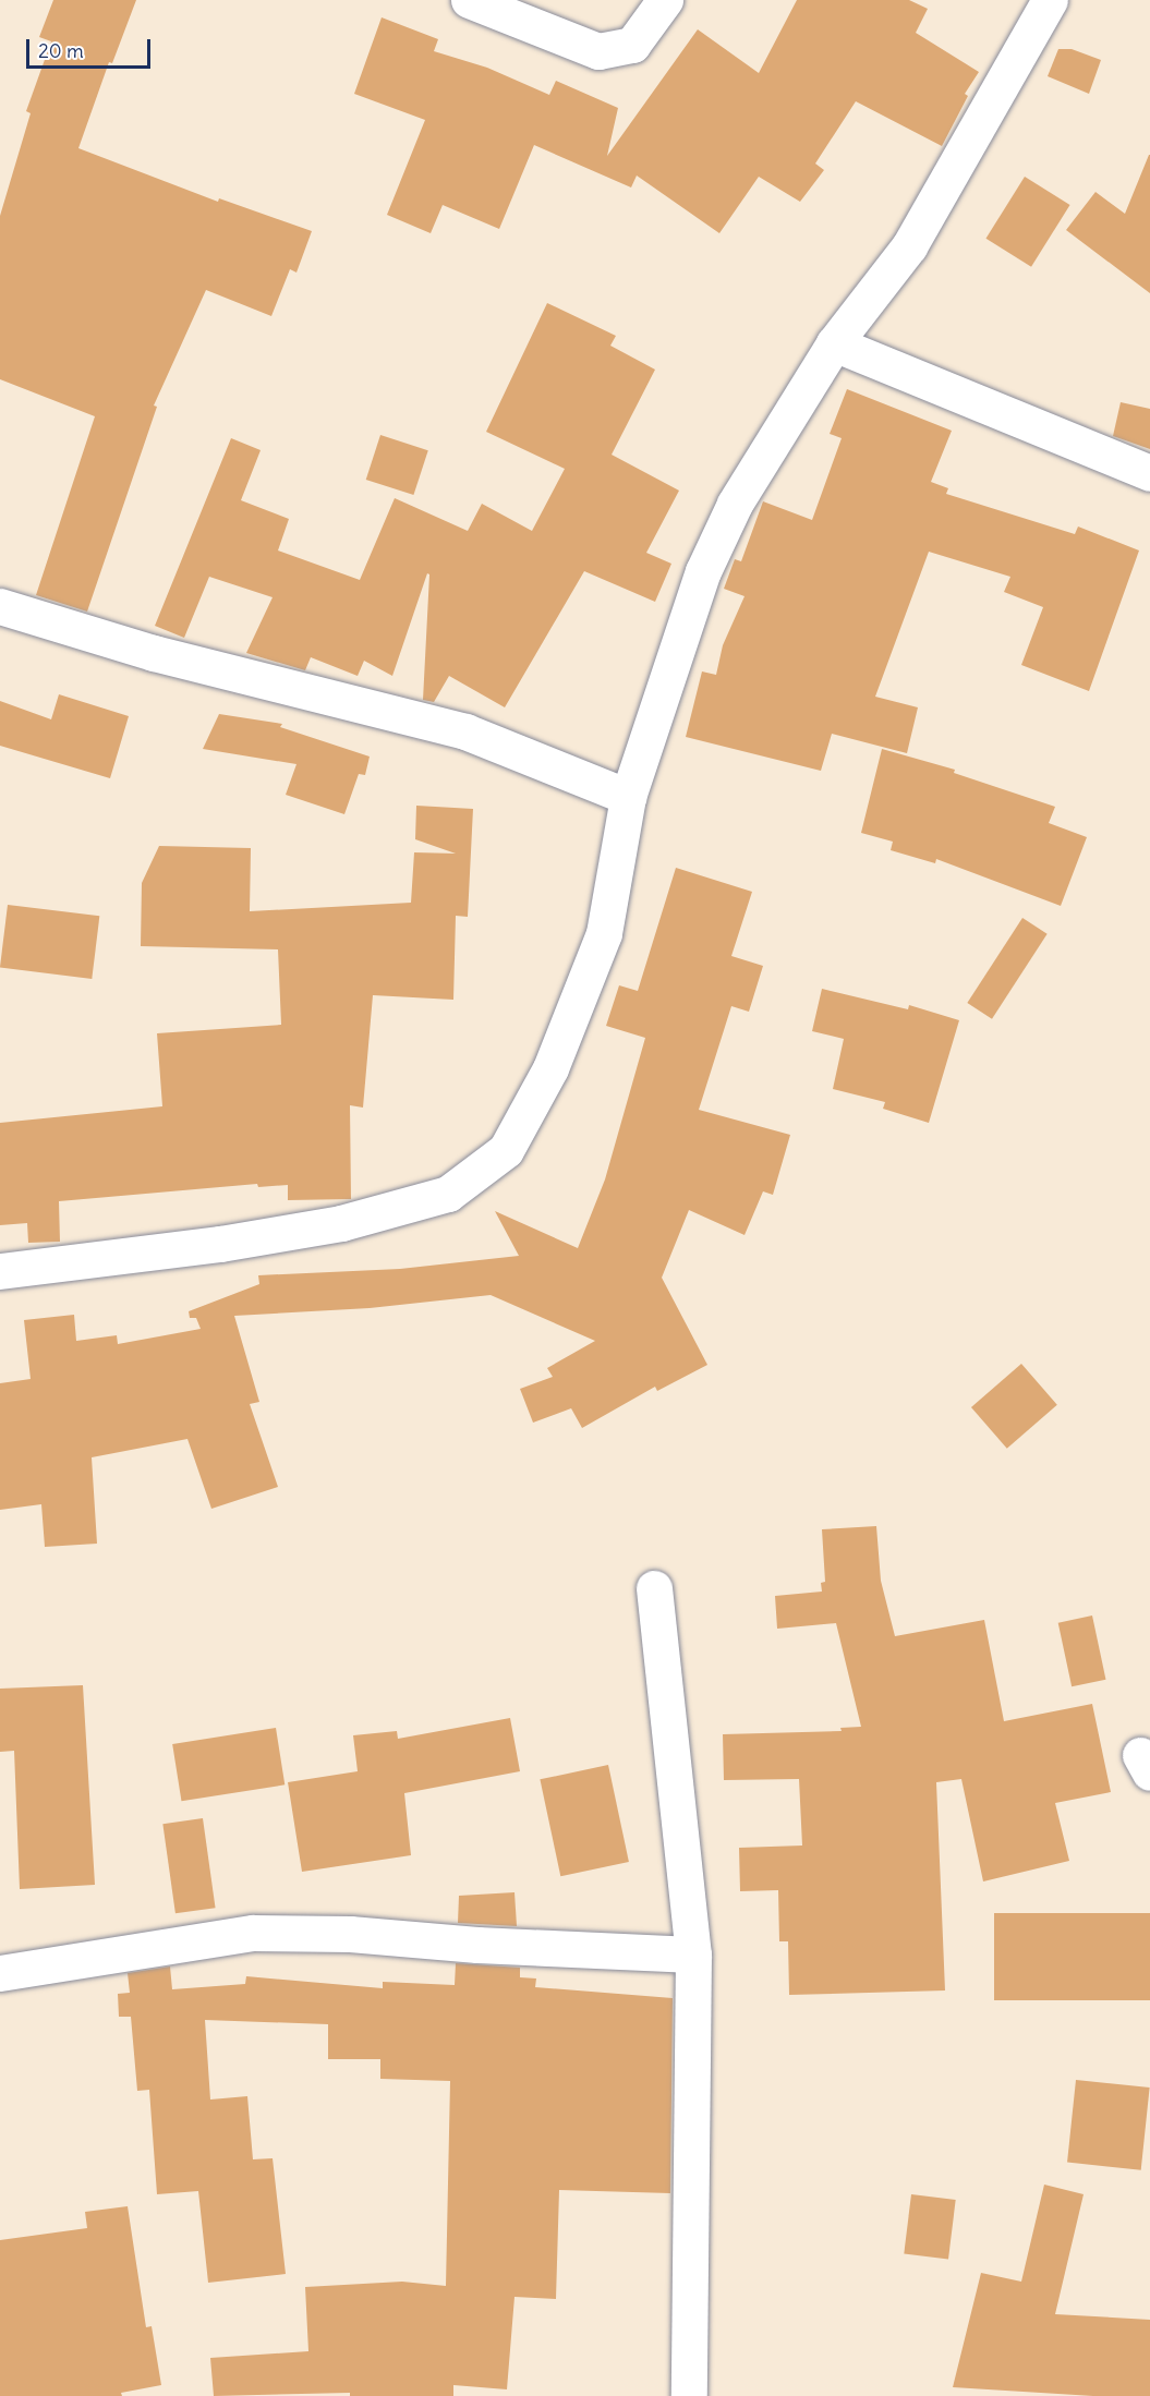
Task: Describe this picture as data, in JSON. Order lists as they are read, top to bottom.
{
  "scale_bar": "20 m"
}
